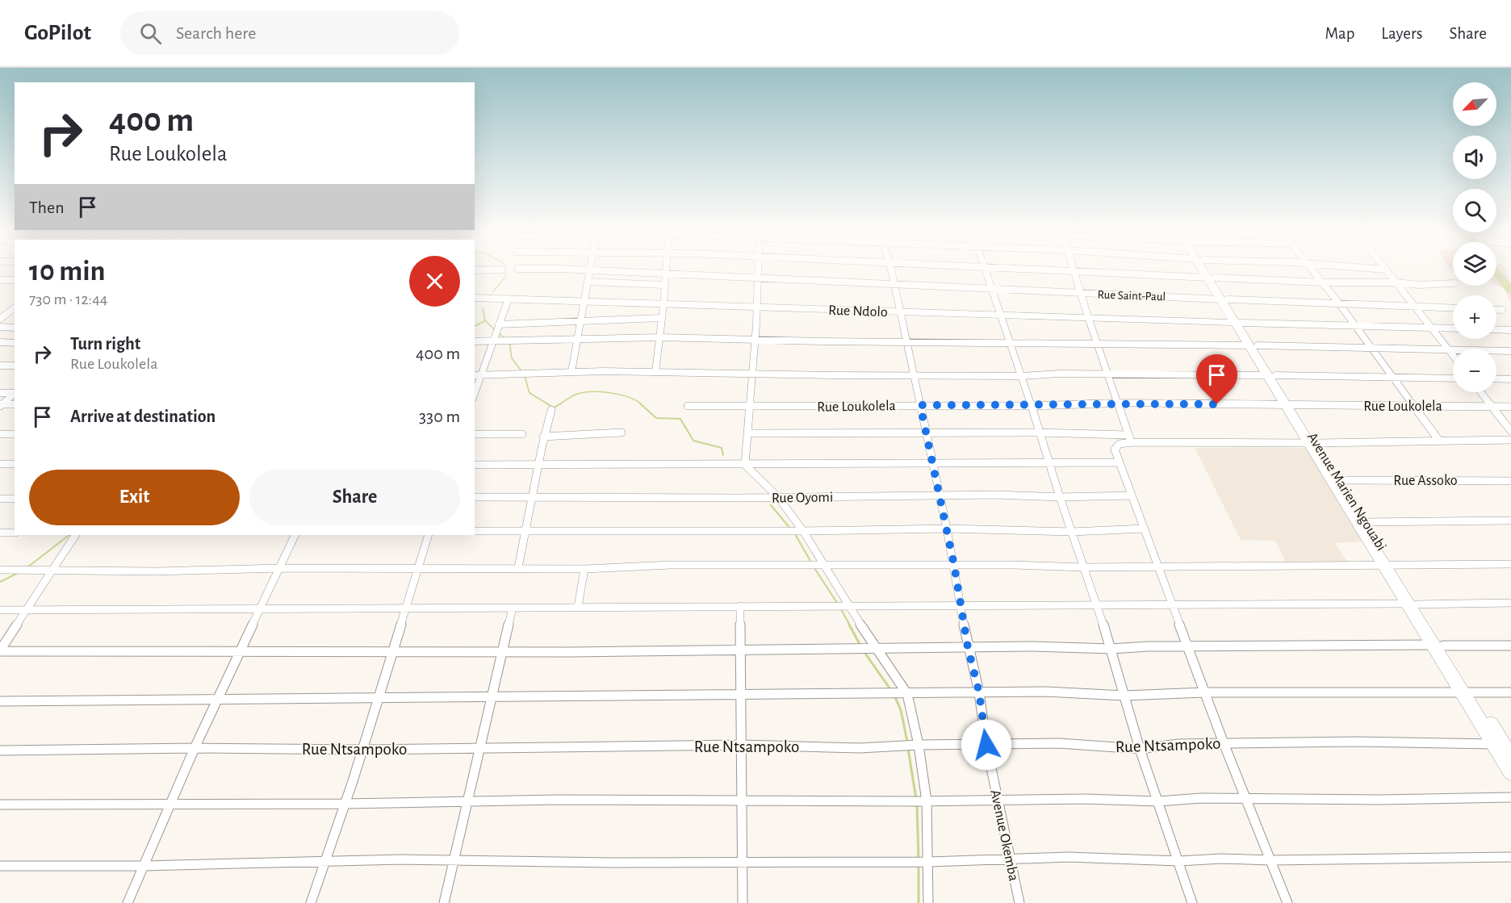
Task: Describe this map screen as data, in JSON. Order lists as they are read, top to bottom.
{
  "streets": {
    "main road": ["Rue Ndolo", "Avenue Marien Ngouabi"],
    "street": [
      "Rue Saint-Paul",
      "Rue Loukolela",
      "Rue Assoko",
      "Rue Oyomi",
      "Rue Ntsampoko",
      "Avenue Okemba"
    ]
  },
  "crossings": [
    ["Rue Saint-Paul", "Avenue Okemba"],
    ["Rue Ndolo", "Avenue Okemba"],
    ["Rue Loukolela", "Avenue Okemba"],
    ["Rue Assoko", "Avenue Marien Ngouabi"],
    ["Rue Oyomi", "Avenue Okemba"],
    ["Rue Ntsampoko", "Avenue Okemba"]
  ],
  "north": "bottom left",
  "page": {
    "header": "GoPilot",
    "search": "Search here",
    "nav": ["Map", "Layers", "Share"],
    "map_buttons": ["+", "−"],
    "turn": ["400 m", "Rue Loukolela"],
    "then": "Then",
    "heading": ["10 min", "730 m · 12:44"],
    "list": [
      {
        "name": "Turn right",
        "note": "Rue Loukolela",
        "value": "400 m"
      },
      {
        "name": "Arrive at destination",
        "value": "330 m"
      }
    ],
    "buttons": ["Exit", "Share"]
  }
}
